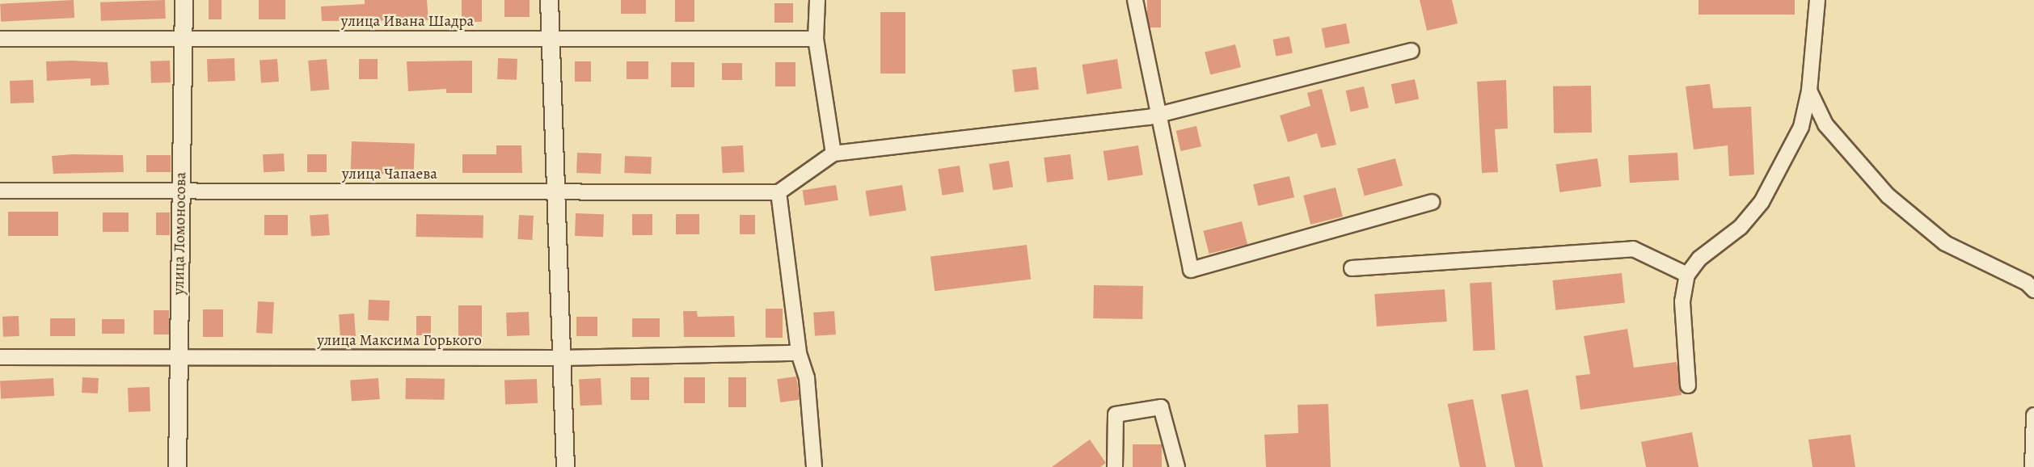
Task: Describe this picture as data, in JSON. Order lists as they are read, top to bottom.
{
  "streets": {
    "street": [
      "улица Ивана Шадра",
      "улица Чапаева",
      "улица Ломоносова",
      "улица Максима Горького"
    ]
  },
  "crossings": [
    ["улица Ивана Шадра", "улица Ломоносова"],
    ["улица Чапаева", "улица Ломоносова"],
    ["улица Ломоносова", "улица Максима Горького"]
  ]
}
